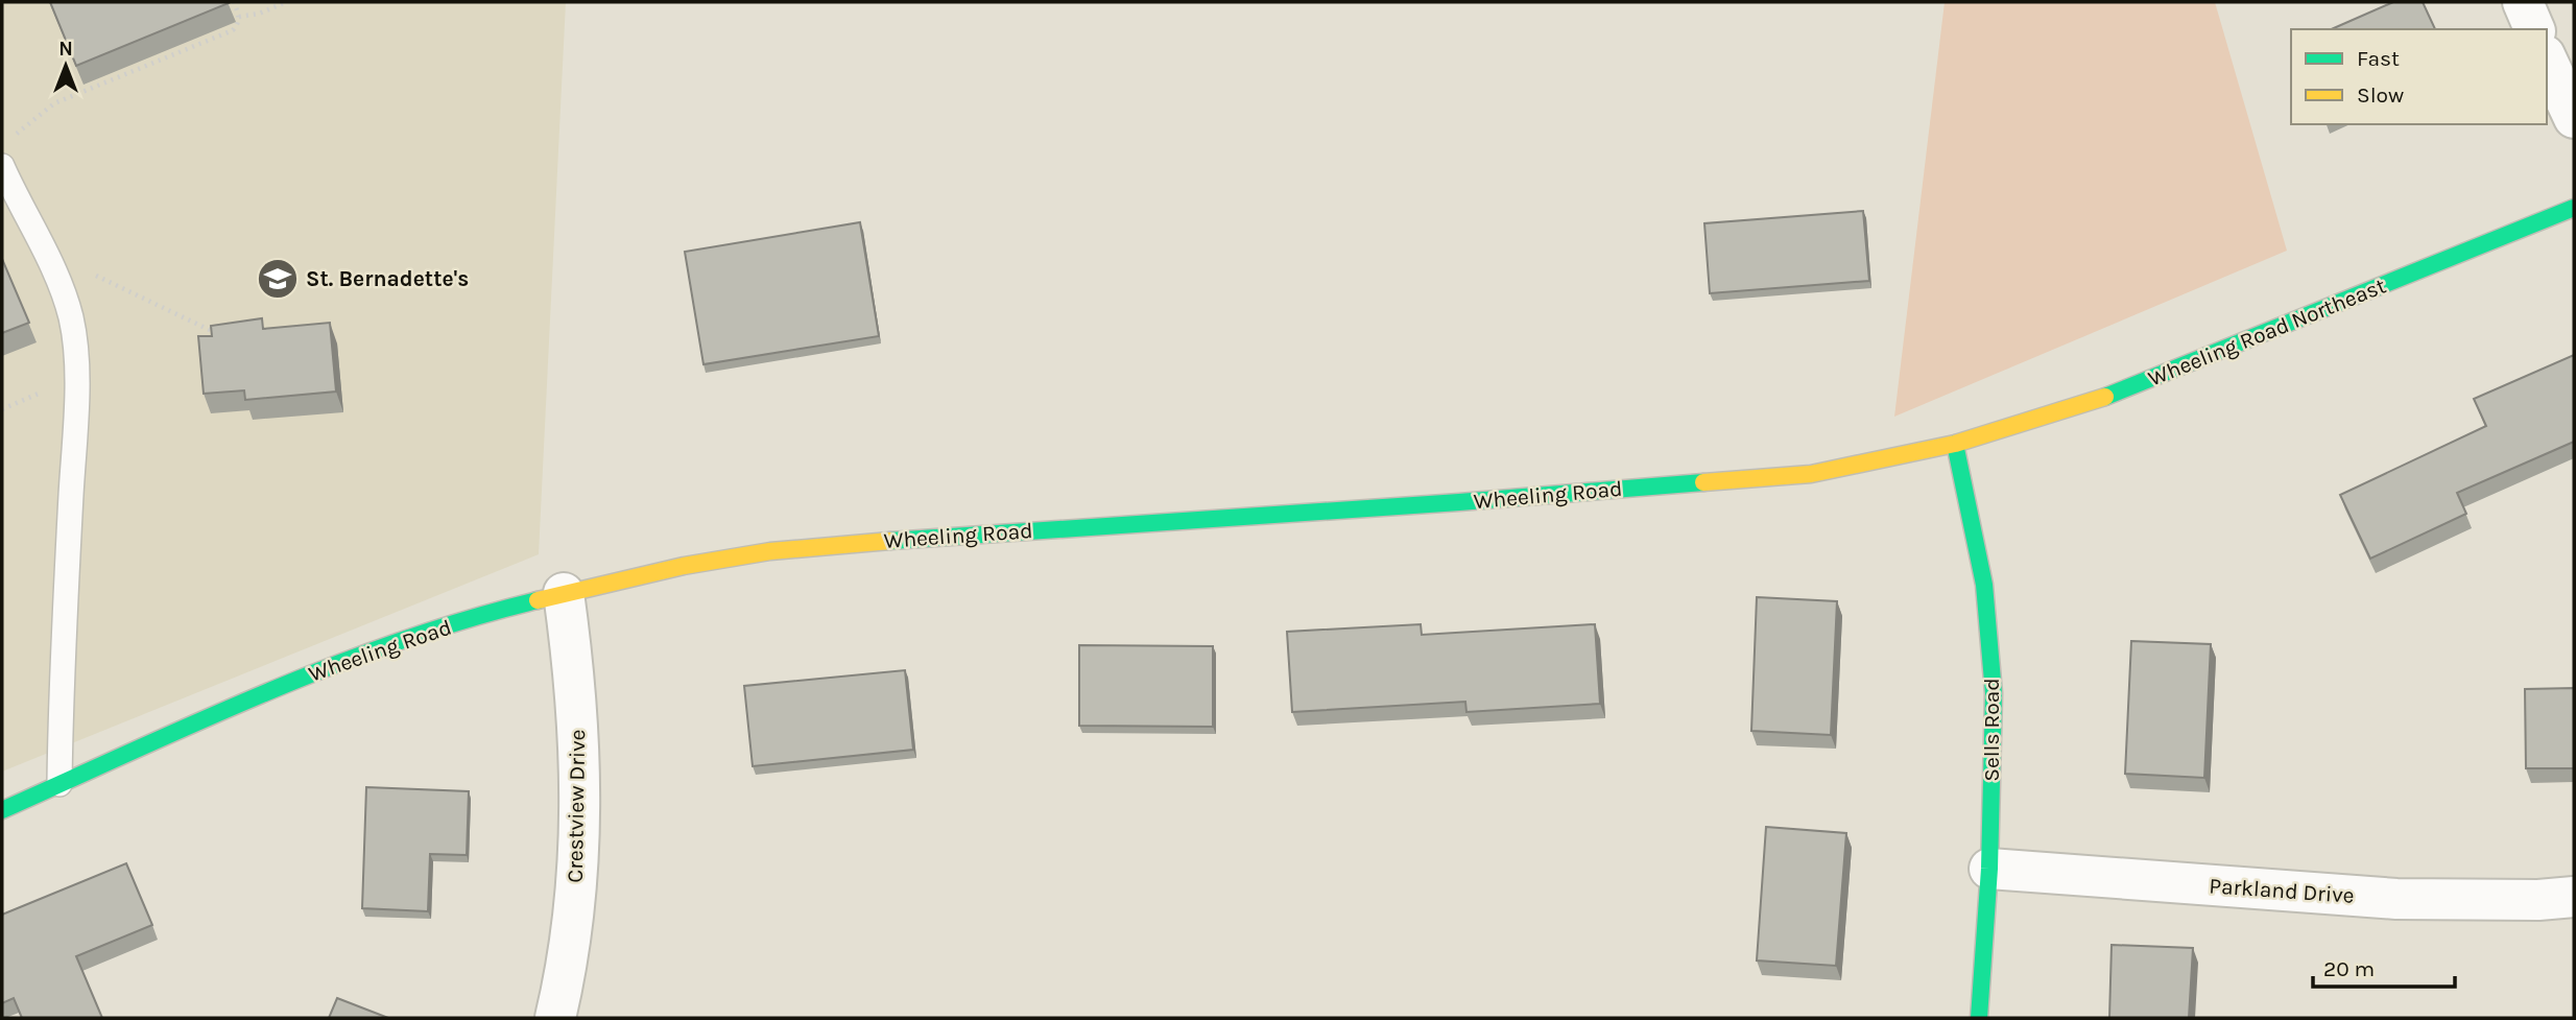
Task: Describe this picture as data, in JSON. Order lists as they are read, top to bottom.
{
  "streets": {
    "street": [
      "Wheeling Road Northeast",
      "Wheeling Road",
      "Sells Road",
      "Crestview Drive",
      "Parkland Drive"
    ]
  },
  "crossings": [
    ["Wheeling Road Northeast", "Wheeling Road"],
    ["Wheeling Road Northeast", "Sells Road"],
    ["Wheeling Road", "Sells Road"],
    ["Wheeling Road", "Crestview Drive"],
    ["Sells Road", "Parkland Drive"]
  ],
  "places": {
    "school or university": ["St. Bernadette's"]
  },
  "legend": ["Fast", "Slow"],
  "scale_bar": "20 m",
  "north": "top"
}
